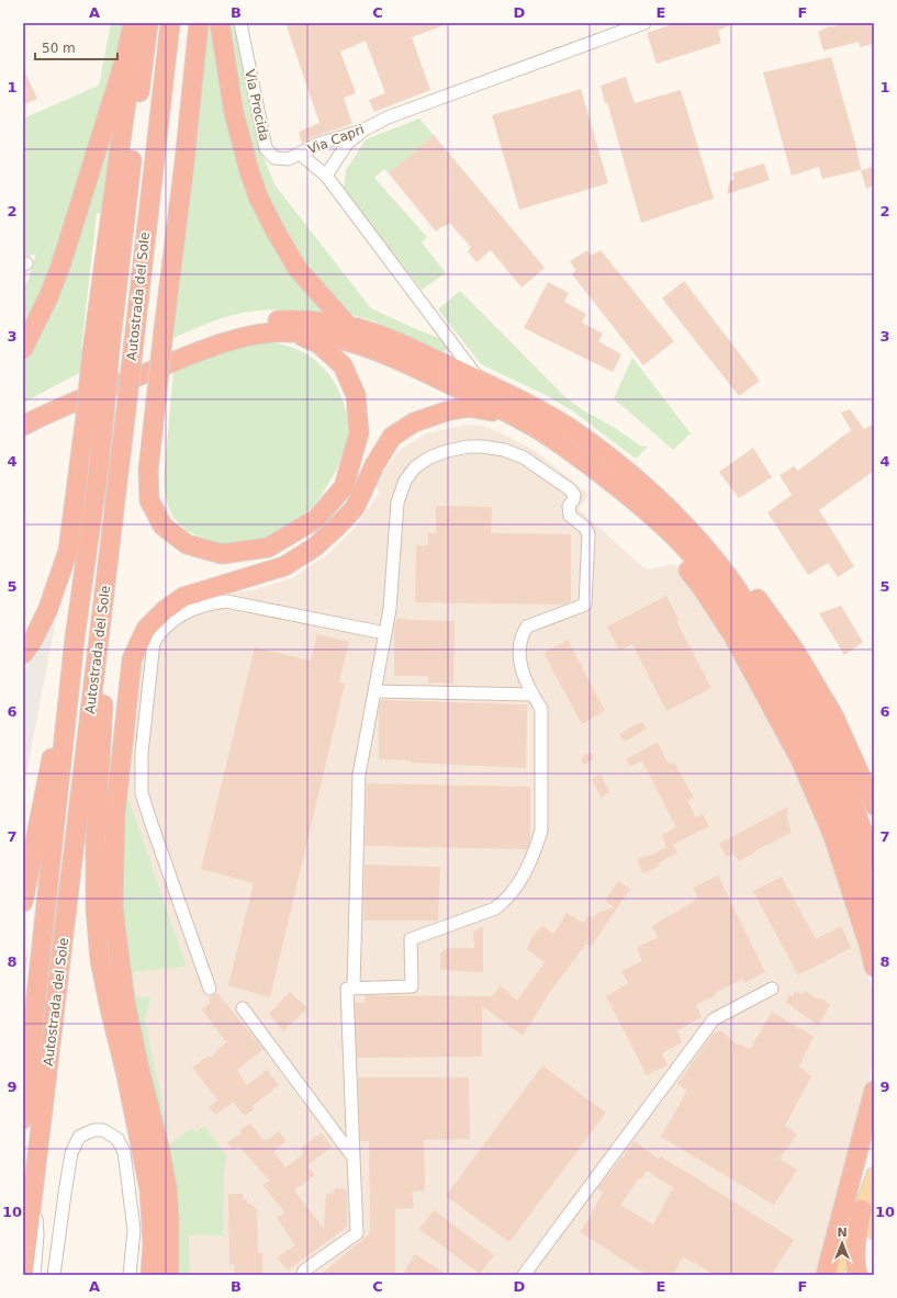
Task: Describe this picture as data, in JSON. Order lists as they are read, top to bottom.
{
  "streets": {
    "highway": ["Autostrada del Sole"],
    "street": ["Via Procida", "Via Capri"]
  },
  "crossings": [
    ["Via Procida", "Via Capri"]
  ],
  "scale_bar": "50 m",
  "north": "top",
  "grid": {
    "columns": [
      "A",
      "B",
      "C",
      "D",
      "E",
      "F"
    ],
    "rows": [
      "1",
      "2",
      "3",
      "4",
      "5",
      "6",
      "7",
      "8",
      "9",
      "10"
    ]
  }
}
